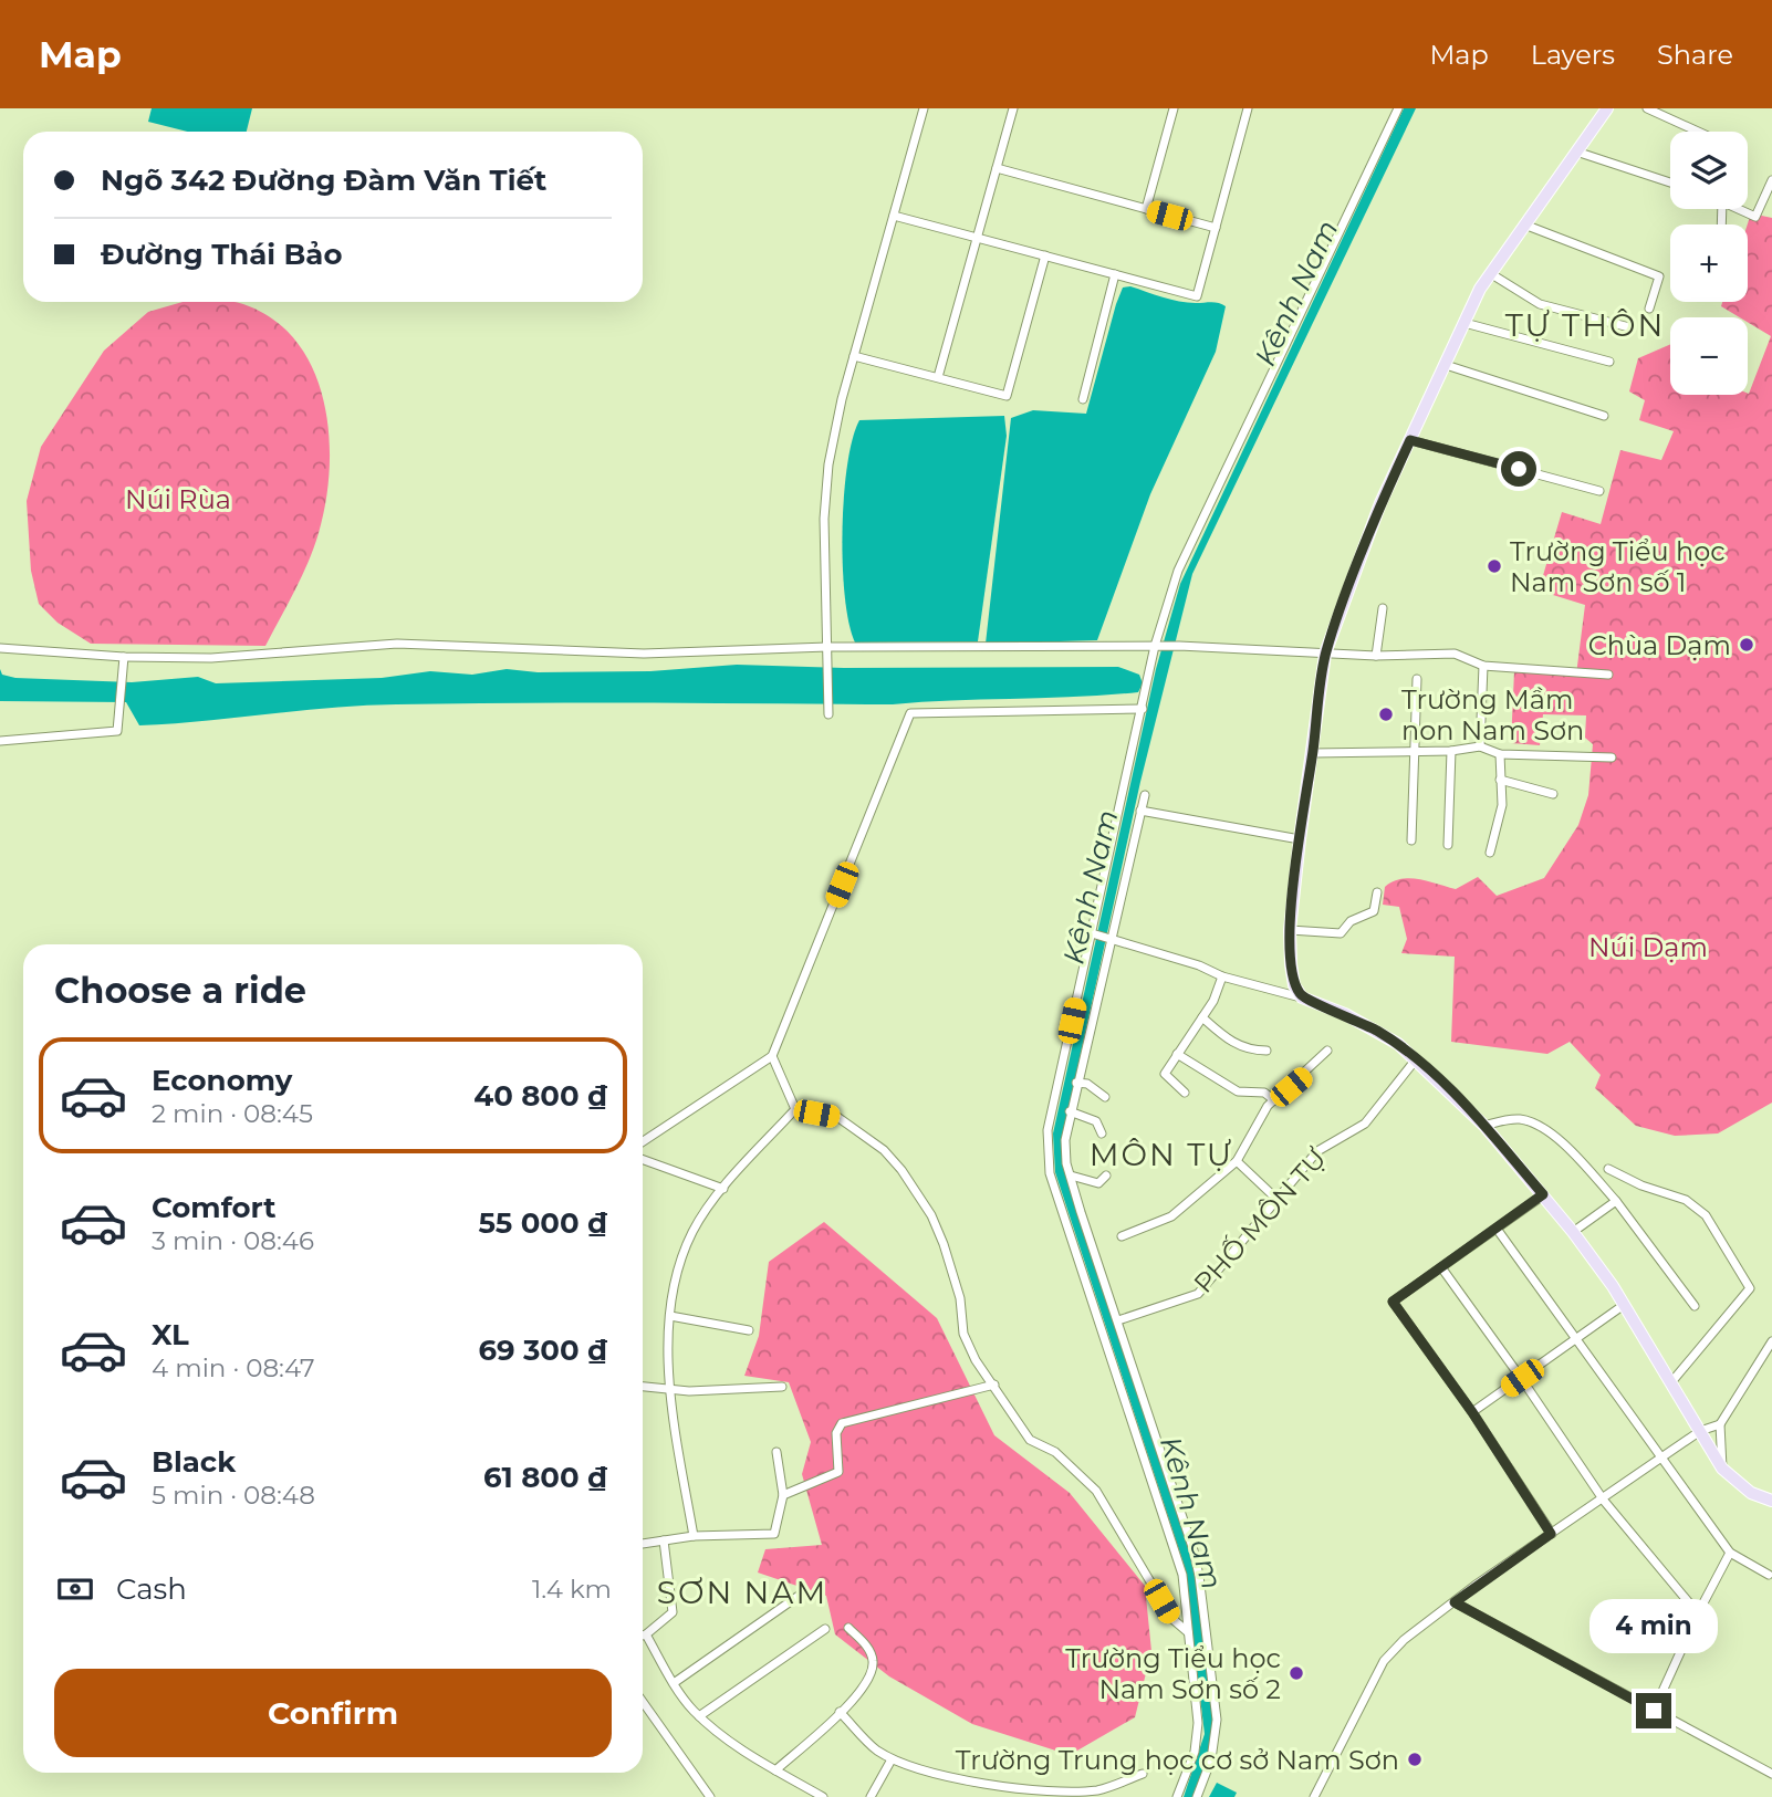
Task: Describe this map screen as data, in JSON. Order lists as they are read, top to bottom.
{
  "streets": {
    "street": ["PHỐ MÔN TỰ"]
  },
  "districts": ["TỰ THÔN", "MÔN TỰ", "SƠN NAM"],
  "water": ["Kênh Nam"],
  "parks": ["Núi Rùa", "Núi Dạm"],
  "places": [
    "Trường Tiểu học Nam Sơn số 1",
    "Chùa Dạm",
    "Trường Mầm non Nam Sơn",
    "Trường Tiểu học Nam Sơn số 2",
    "Trường Trung học cơ sở Nam Sơn"
  ],
  "page": {
    "header": "Map",
    "nav": ["Map", "Layers", "Share"],
    "map_buttons": ["+", "−"],
    "banner": ["Ngõ 342 Đường Đàm Văn Tiết", "Đường Thái Bảo"],
    "heading": "Choose a ride",
    "list": [
      {
        "name": "Economy",
        "note": "2 min · 08:45",
        "value": "40 800 ₫"
      },
      {
        "name": "Comfort",
        "note": "3 min · 08:46",
        "value": "55 000 ₫"
      },
      {
        "name": "XL",
        "note": "4 min · 08:47",
        "value": "69 300 ₫"
      },
      {
        "name": "Black",
        "note": "5 min · 08:48",
        "value": "61 800 ₫"
      }
    ],
    "pay": ["Cash", "1.4 km"],
    "bubble": "4 min",
    "buttons": "Confirm"
  }
}
